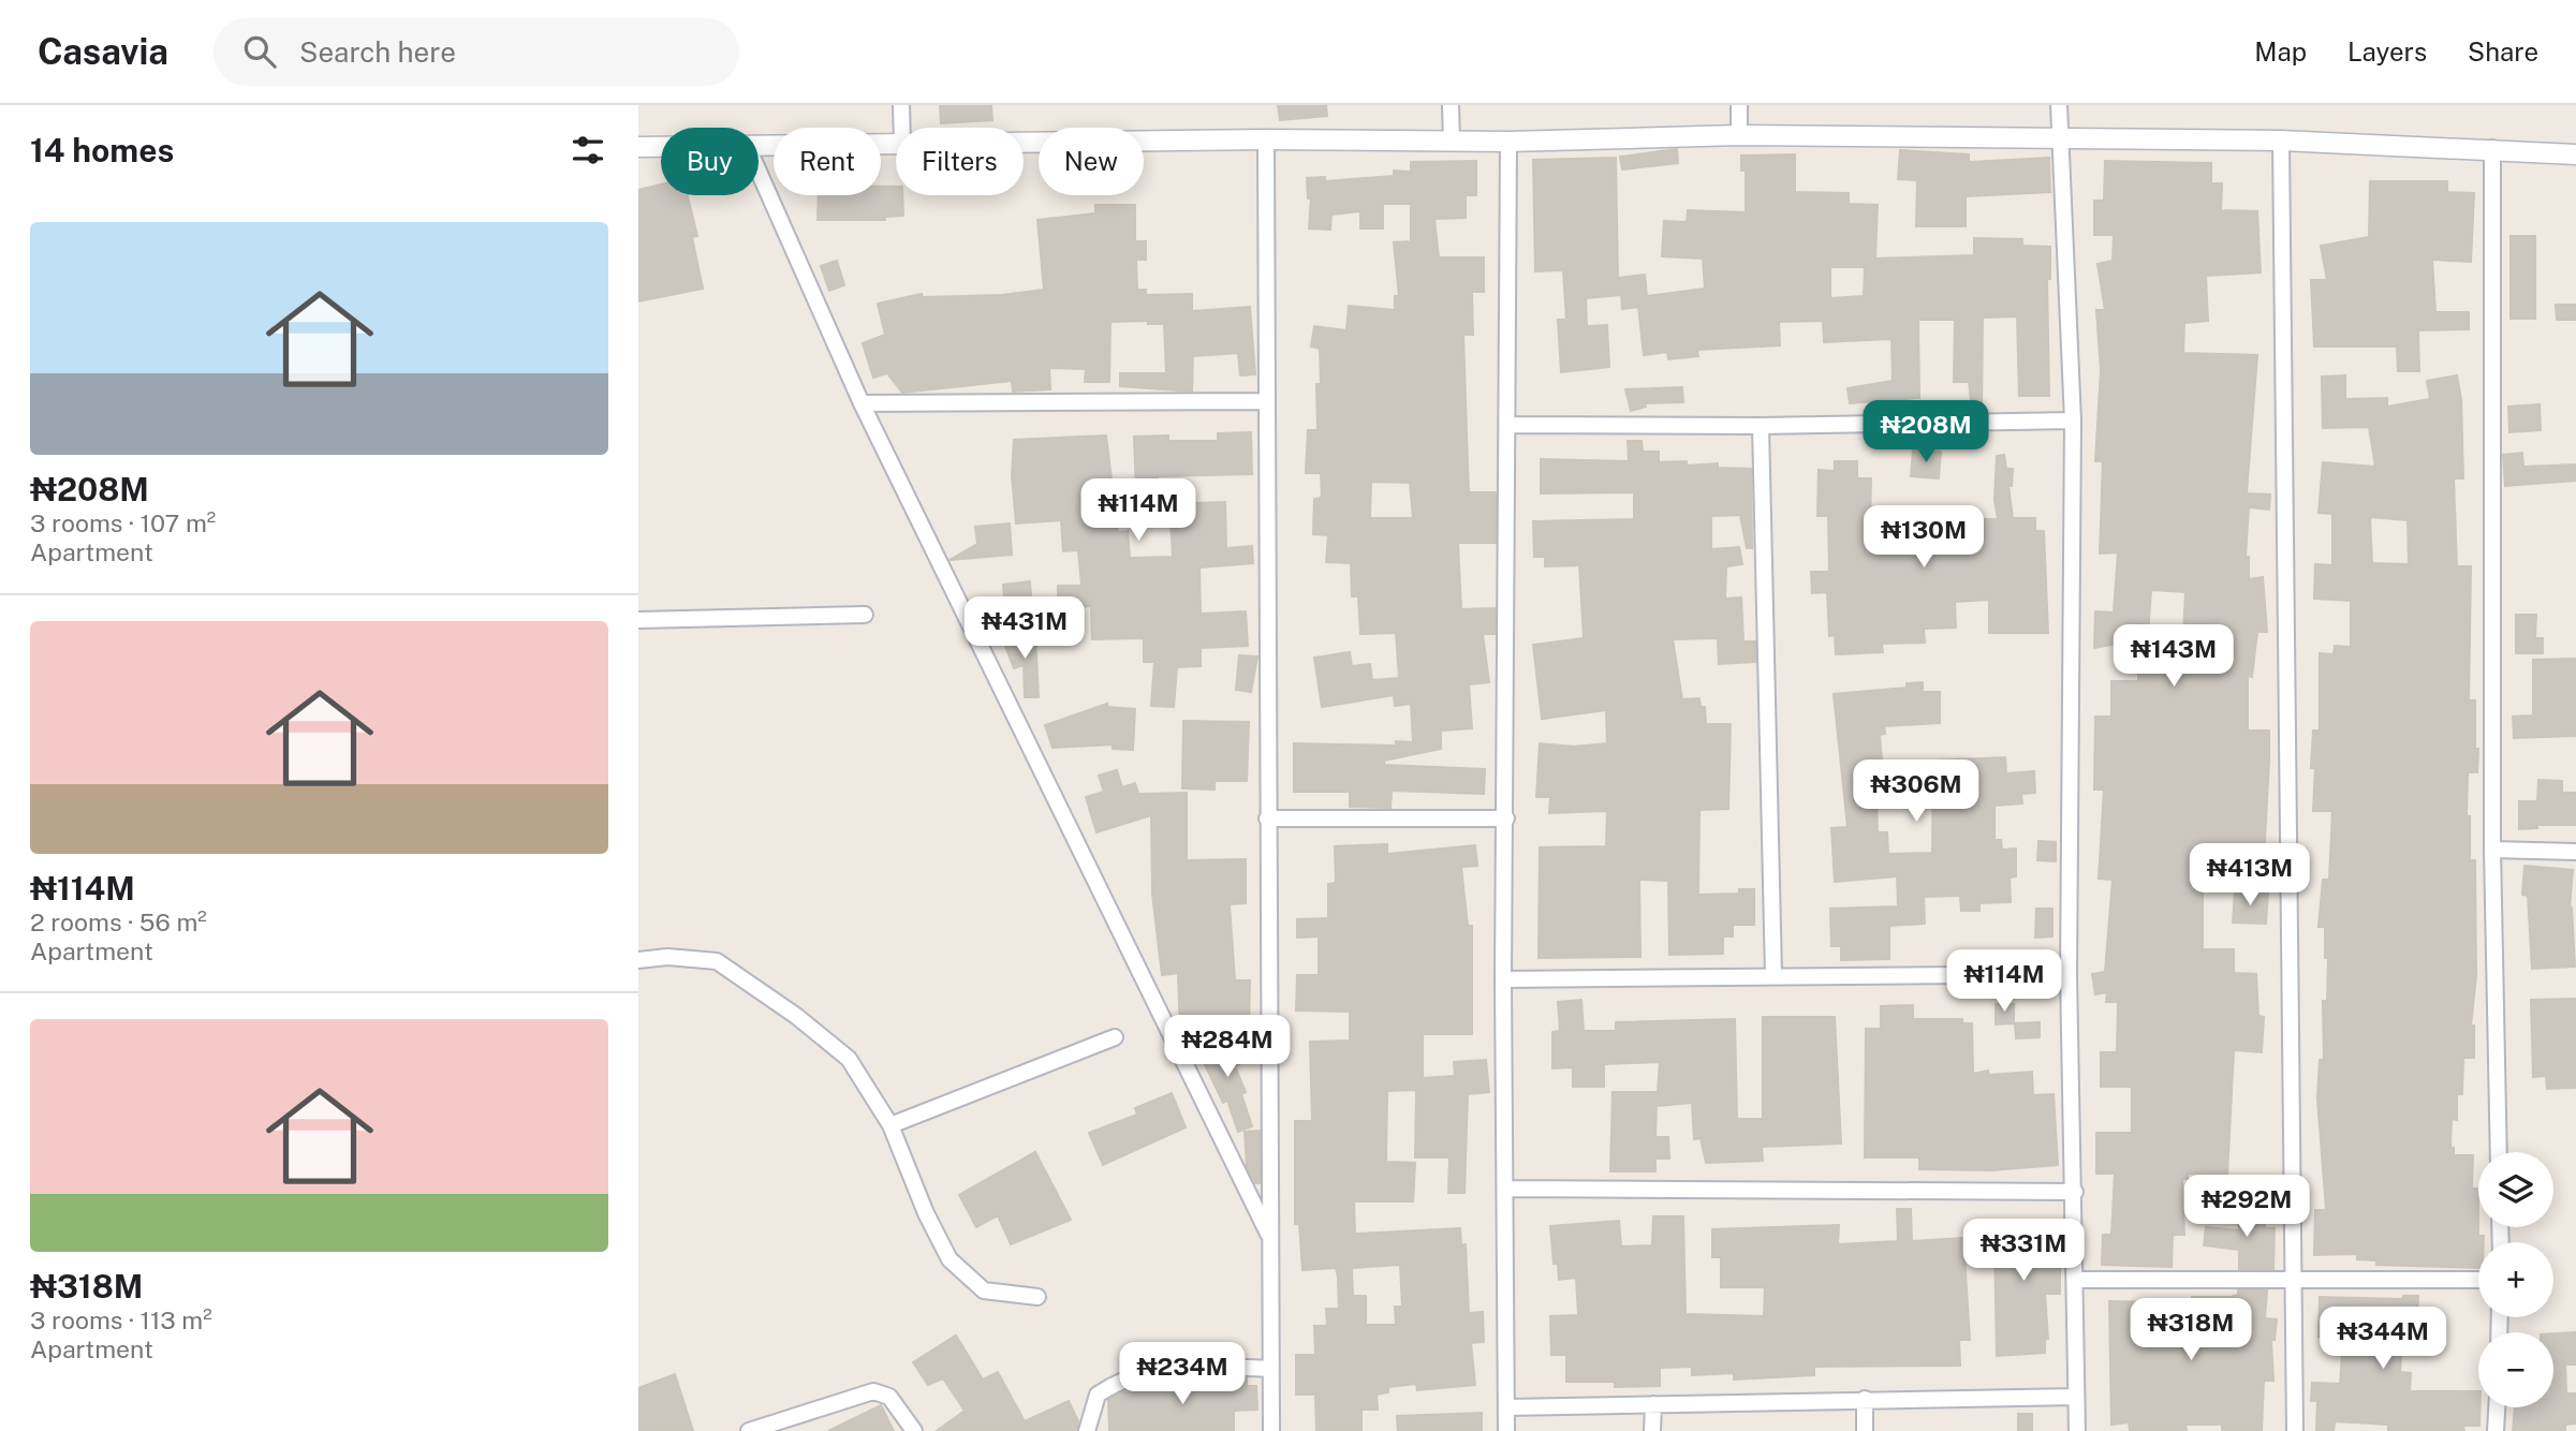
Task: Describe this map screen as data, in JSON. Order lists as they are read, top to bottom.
{
  "page": {
    "header": "Casavia",
    "search": "Search here",
    "nav": ["Map", "Layers", "Share"],
    "heading": "14 homes",
    "chip": [
      "Buy",
      "Rent",
      "Filters",
      "New"
    ],
    "list": [
      {
        "name": "₦208M",
        "note": "3 rooms · 107 m² · Apartment"
      },
      {
        "name": "₦114M",
        "note": "2 rooms · 56 m² · Apartment"
      },
      {
        "name": "₦318M",
        "note": "3 rooms · 113 m² · Apartment"
      }
    ],
    "price": [
      "₦208M",
      "₦114M",
      "₦130M",
      "₦431M",
      "₦143M",
      "₦306M",
      "₦413M",
      "₦114M",
      "₦284M",
      "₦292M",
      "₦331M",
      "₦318M",
      "₦344M",
      "₦234M"
    ],
    "map_buttons": ["+", "−"]
  }
}
